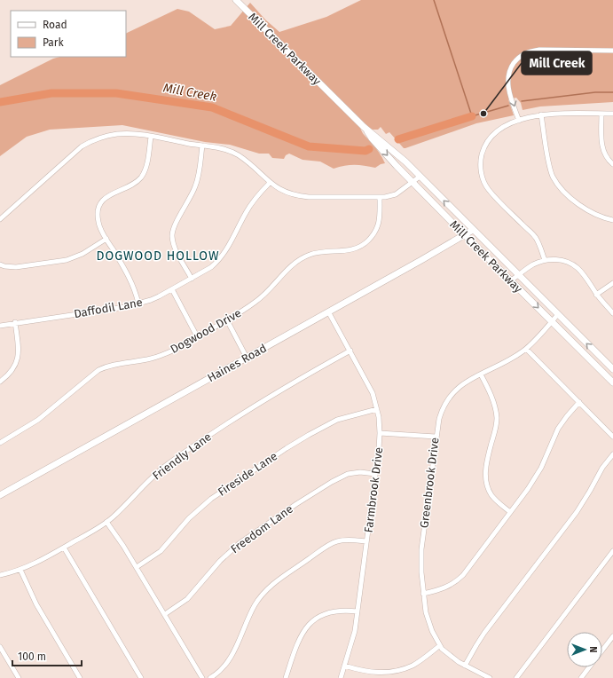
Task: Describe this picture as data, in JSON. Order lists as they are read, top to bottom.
{
  "streets": {
    "main road": ["Mill Creek Parkway", "Haines Road"],
    "street": [
      "Daffodil Lane",
      "Dogwood Drive",
      "Friendly Lane",
      "Fireside Lane",
      "Greenbrook Drive",
      "Farmbrook Drive",
      "Freedom Lane"
    ]
  },
  "crossings": [
    ["Mill Creek Parkway", "Haines Road"],
    ["Mill Creek Parkway", "Greenbrook Drive"],
    ["Haines Road", "Farmbrook Drive"],
    ["Friendly Lane", "Farmbrook Drive"],
    ["Fireside Lane", "Farmbrook Drive"],
    ["Farmbrook Drive", "Freedom Lane"]
  ],
  "districts": ["DOGWOOD HOLLOW"],
  "water": ["Mill Creek"],
  "places": ["Mill Creek"],
  "legend": ["Road", "Park"],
  "scale_bar": "100 m",
  "north": "right"
}
